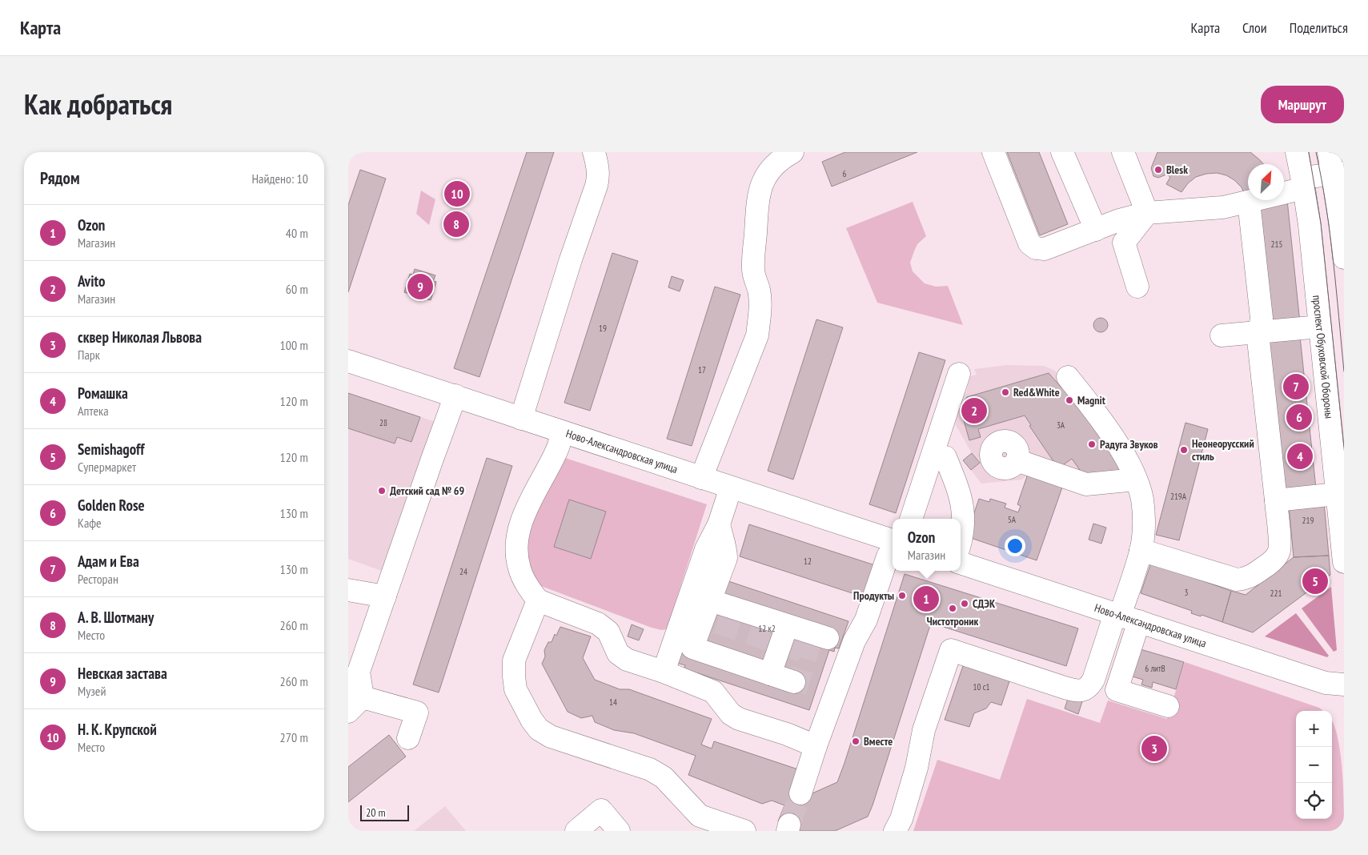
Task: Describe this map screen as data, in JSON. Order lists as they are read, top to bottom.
{
  "streets": {
    "street": ["проспект Обуховской Обороны", "Ново-Александровская улица"]
  },
  "places": [
    "Blesk",
    "Red&White",
    "Magnit",
    "Радуга Звуков",
    "Неонеорусский стиль",
    "Детский сад № 69",
    "Продукты",
    "СДЭК",
    "Чистотроник",
    "Вместе"
  ],
  "house_numbers": [
    "6",
    "215",
    "19",
    "17",
    "28",
    "3А",
    "219А",
    "5А",
    "219",
    "12",
    "24",
    "3",
    "221",
    "12 к2",
    "6 литВ",
    "10 с1",
    "14"
  ],
  "scale_bar": "20 m",
  "north": "top right",
  "page": {
    "header": "Карта",
    "nav": ["Карта", "Слои", "Поделиться"],
    "title": "Как добраться",
    "buttons": "Маршрут",
    "heading": ["Рядом", "Найдено: 10"],
    "pins": [
      "10",
      "8",
      "9",
      "7",
      "2",
      "6",
      "4",
      "5",
      "1",
      "3"
    ],
    "list": [
      {
        "mark": "1",
        "name": "Ozon",
        "note": "Магазин",
        "value": "40 m"
      },
      {
        "mark": "2",
        "name": "Avito",
        "note": "Магазин",
        "value": "60 m"
      },
      {
        "mark": "3",
        "name": "сквер Николая Львова",
        "note": "Парк",
        "value": "100 m"
      },
      {
        "mark": "4",
        "name": "Ромашка",
        "note": "Аптека",
        "value": "120 m"
      },
      {
        "mark": "5",
        "name": "Semishagoff",
        "note": "Супермаркет",
        "value": "120 m"
      },
      {
        "mark": "6",
        "name": "Golden Rose",
        "note": "Кафе",
        "value": "130 m"
      },
      {
        "mark": "7",
        "name": "Адам и Ева",
        "note": "Ресторан",
        "value": "130 m"
      },
      {
        "mark": "8",
        "name": "А. В. Шотману",
        "note": "Место",
        "value": "260 m"
      },
      {
        "mark": "9",
        "name": "Невская застава",
        "note": "Музей",
        "value": "260 m"
      },
      {
        "mark": "10",
        "name": "Н. К. Крупской",
        "note": "Место",
        "value": "270 m"
      }
    ],
    "popup": ["Ozon", "Магазин"],
    "map_buttons": ["+", "−"],
    "scale": "20 m"
  }
}
